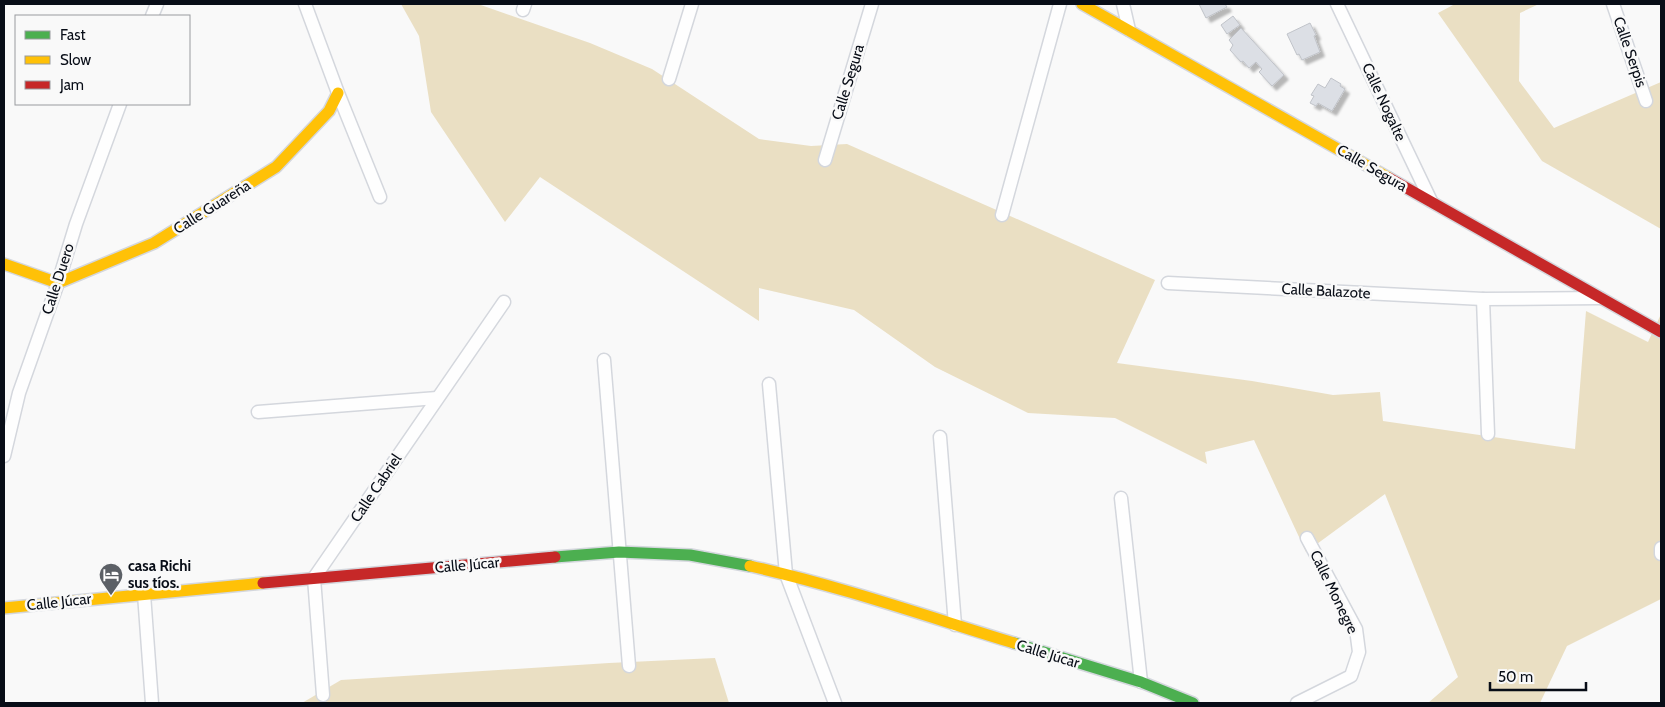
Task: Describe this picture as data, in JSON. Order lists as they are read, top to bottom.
{
  "streets": {
    "street": [
      "Calle Serpis",
      "Calle Segura",
      "Calle Nogalte",
      "Calle Guareña",
      "Calle Duero",
      "Calle Balazote",
      "Calle Cabriel",
      "Calle Júcar",
      "Calle Monegre"
    ]
  },
  "crossings": [
    ["Calle Segura", "Calle Nogalte"],
    ["Calle Segura", "Calle Balazote"],
    ["Calle Guareña", "Calle Duero"],
    ["Calle Cabriel", "Calle Júcar"]
  ],
  "places": {
    "hotel": ["casa Richi sus tíos."]
  },
  "legend": ["Fast", "Slow", "Jam"],
  "scale_bar": "50 m"
}
